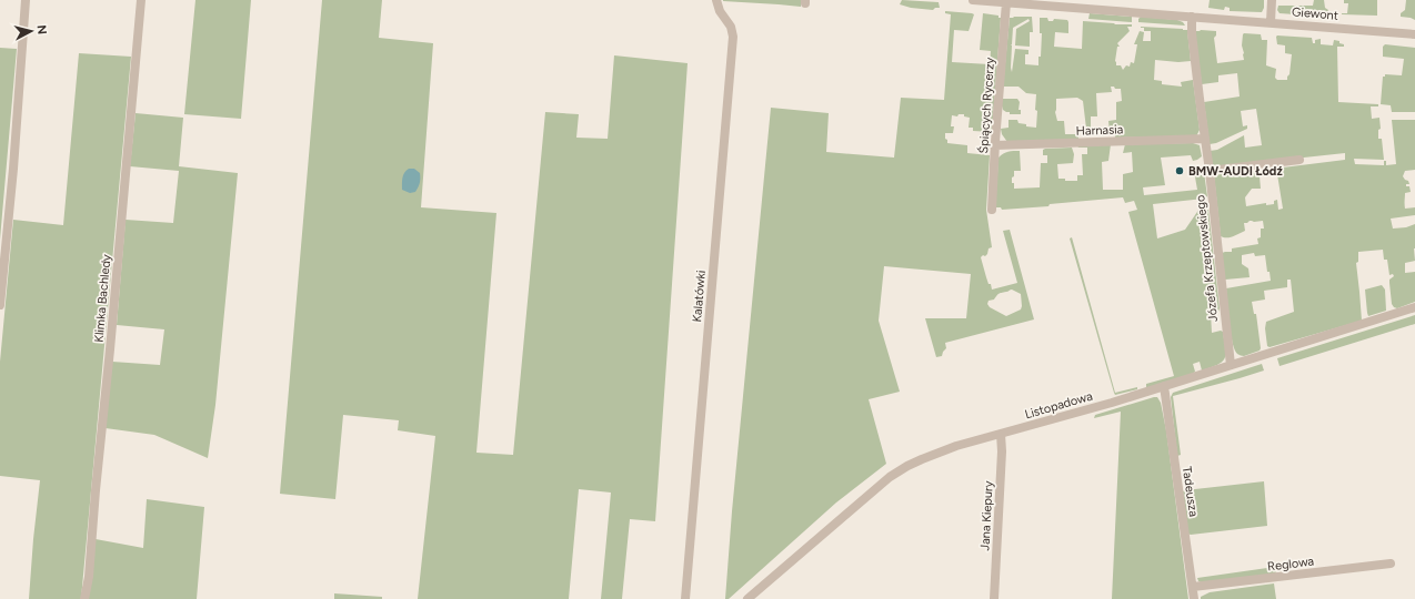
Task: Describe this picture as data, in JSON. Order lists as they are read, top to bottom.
{
  "streets": {
    "street": [
      "Giewont",
      "Śpiących Rycerzy",
      "Harnasia",
      "Józefa Krzeptowskiego",
      "Kalatówki",
      "Klimka Bachledy",
      "Listopadowa",
      "Tadeusza",
      "Jana Kiepury",
      "Reglowa"
    ]
  },
  "crossings": [
    ["Giewont", "Śpiących Rycerzy"],
    ["Giewont", "Józefa Krzeptowskiego"],
    ["Śpiących Rycerzy", "Harnasia"],
    ["Harnasia", "Józefa Krzeptowskiego"],
    ["Józefa Krzeptowskiego", "Listopadowa"],
    ["Listopadowa", "Tadeusza"],
    ["Listopadowa", "Jana Kiepury"],
    ["Tadeusza", "Reglowa"]
  ],
  "places": ["BMW-AUDI Łódź"],
  "north": "right"
}
